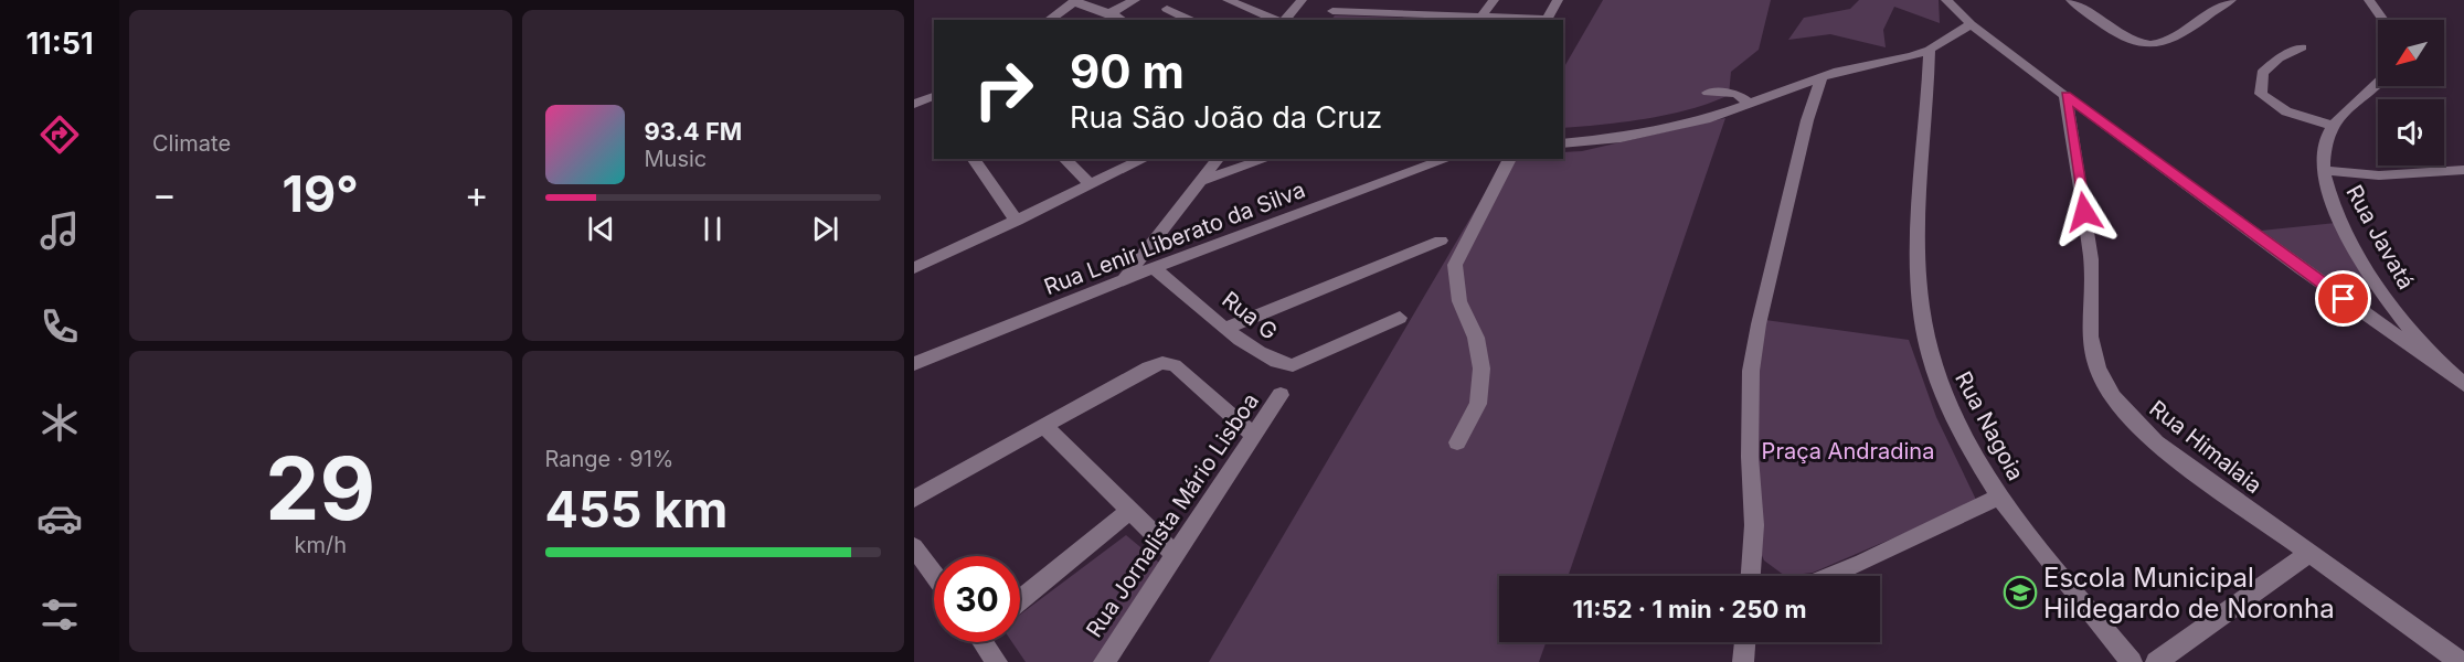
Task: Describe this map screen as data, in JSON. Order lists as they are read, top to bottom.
{
  "streets": {
    "street": [
      "Rua Javatá",
      "Rua Lenir Liberato da Silva",
      "Rua G",
      "Rua Nagoia",
      "Rua Himalaia",
      "Rua Jornalista Mário Lisboa"
    ]
  },
  "crossings": [
    ["Rua Lenir Liberato da Silva", "Rua G"]
  ],
  "parks": ["Praça Andradina"],
  "places": {
    "school or university": ["Escola Municipal Hildegardo de Noronha"]
  },
  "north": "bottom left",
  "page": {
    "tabs": "11:51",
    "tile": [
      "Climate",
      ["29", "km/h"],
      ["Range · 91%", "455 km"]
    ],
    "turn": ["90 m", "Rua São João da Cruz"],
    "song": ["93.4 FM", "Music"],
    "heat": ["−", "19°", "+"],
    "limit": "30",
    "trip": "11:52 · 1 min · 250 m"
  }
}
